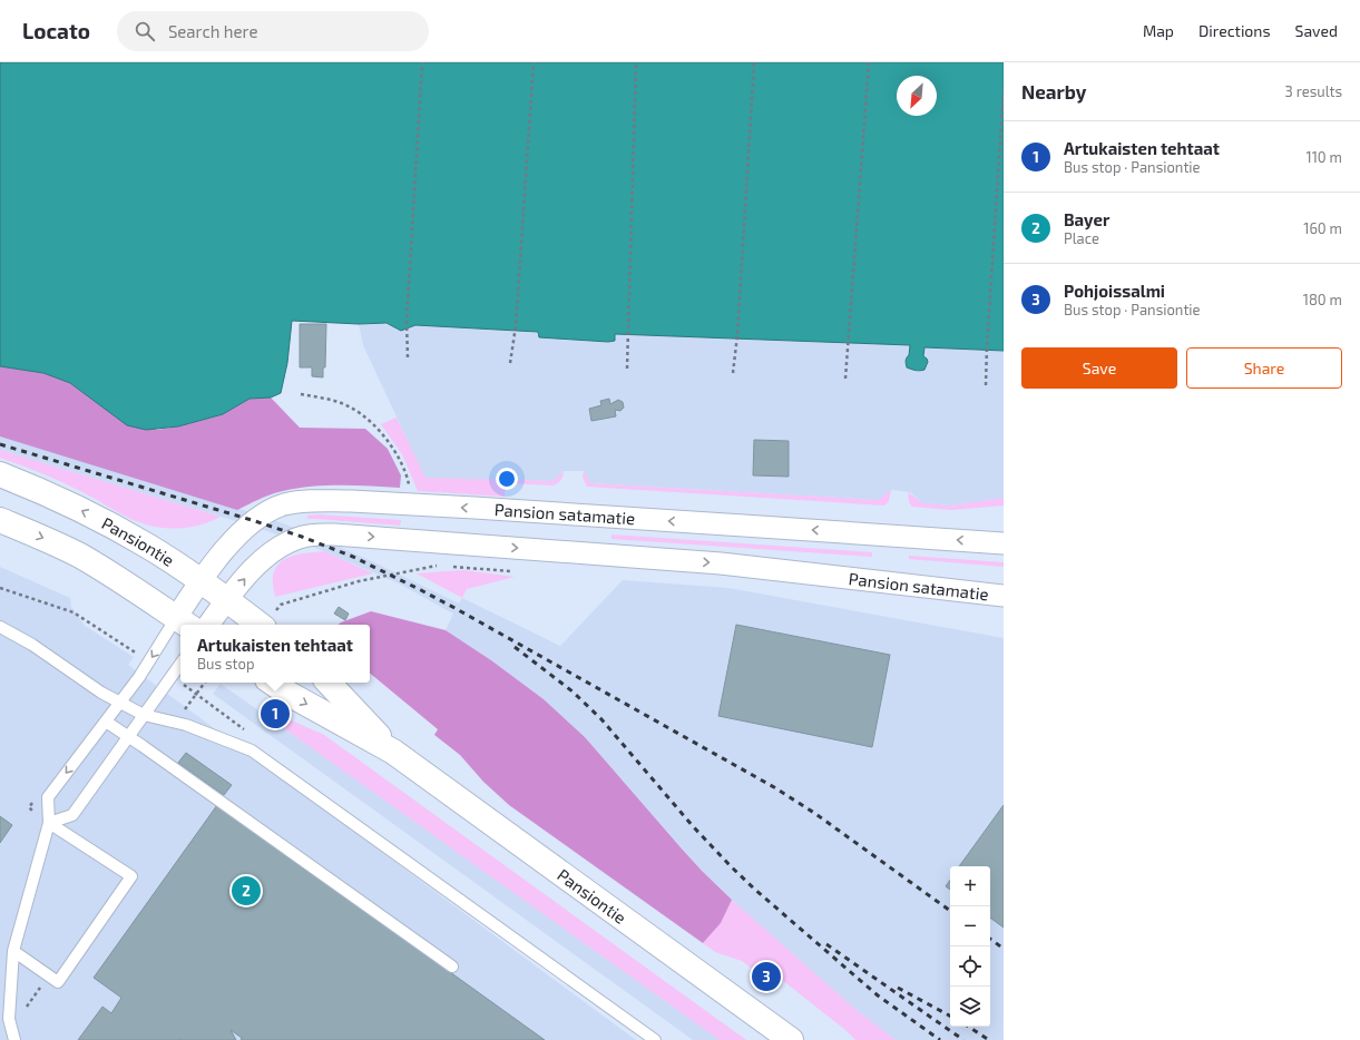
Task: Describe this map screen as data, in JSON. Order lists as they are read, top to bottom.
{
  "streets": {
    "street": ["Pansion satamatie", "Pansiontie"]
  },
  "crossings": [
    ["Pansion satamatie", "Pansiontie"]
  ],
  "north": "bottom left",
  "page": {
    "header": "Locato",
    "search": "Search here",
    "nav": ["Map", "Directions", "Saved"],
    "heading": ["Nearby", "3 results"],
    "list": [
      {
        "mark": "1",
        "name": "Artukaisten tehtaat",
        "note": "Bus stop · Pansiontie",
        "value": "110 m"
      },
      {
        "mark": "2",
        "name": "Bayer",
        "note": "Place",
        "value": "160 m"
      },
      {
        "mark": "3",
        "name": "Pohjoissalmi",
        "note": "Bus stop · Pansiontie",
        "value": "180 m"
      }
    ],
    "buttons": ["Save", "Share"],
    "popup": ["Artukaisten tehtaat", "Bus stop"],
    "pins": ["1", "2", "3"],
    "map_buttons": ["+", "−"]
  }
}
